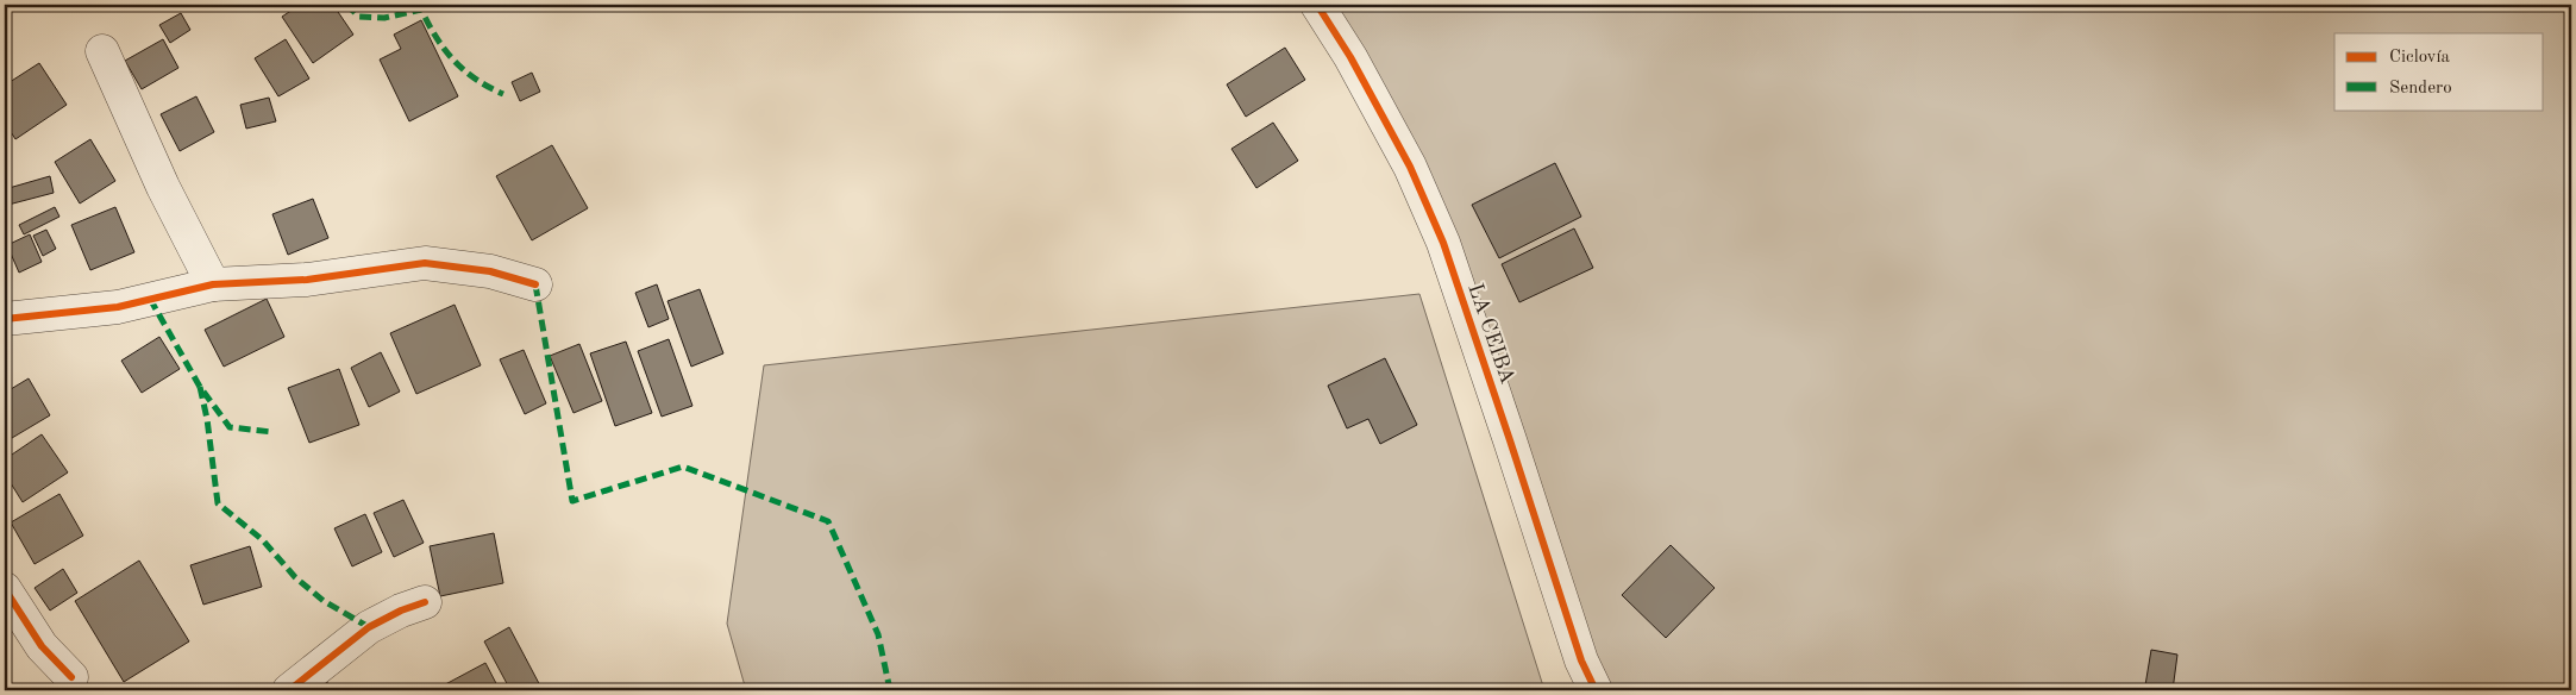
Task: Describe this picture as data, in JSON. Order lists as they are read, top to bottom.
{
  "streets": {
    "street": ["LA CEIBA"]
  },
  "legend": ["Ciclovía", "Sendero"]
}
